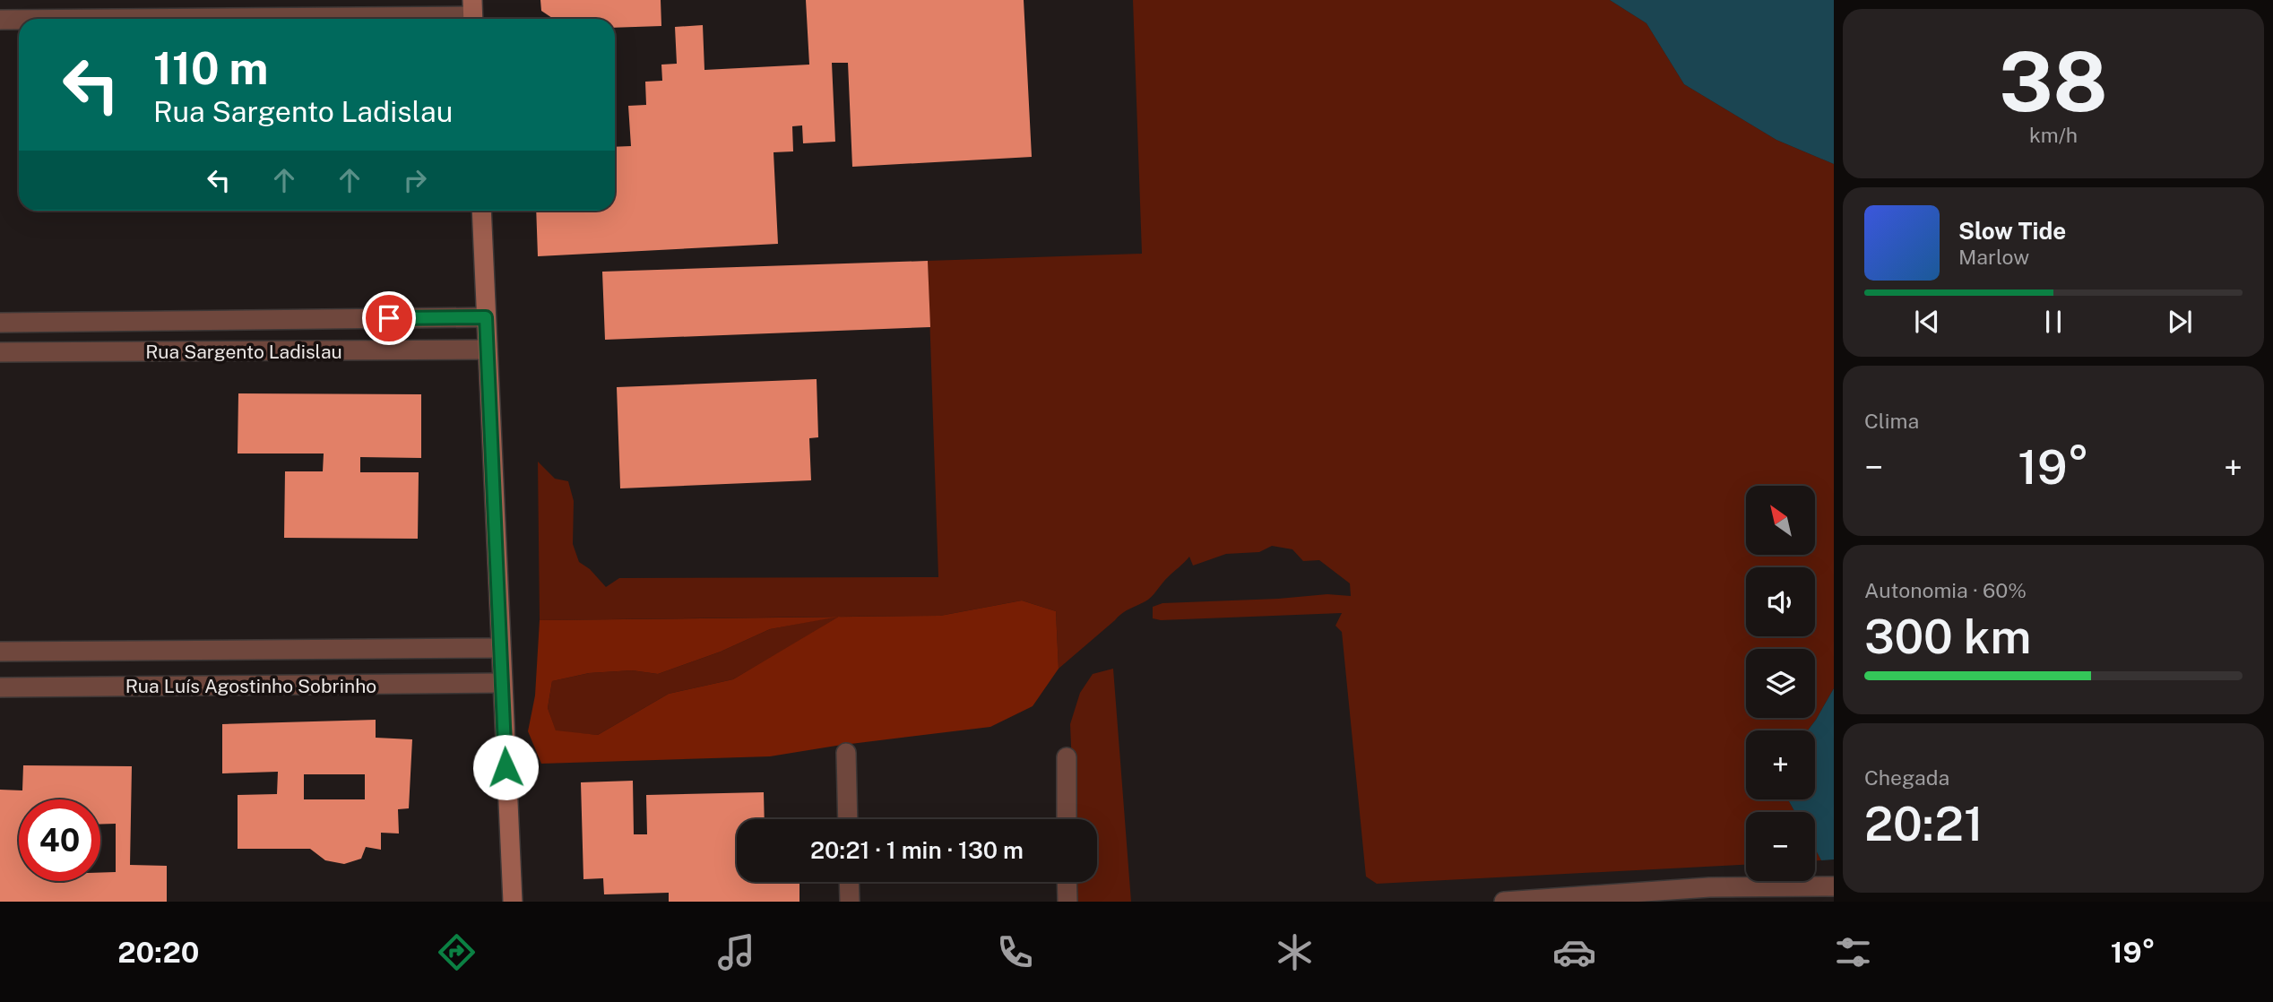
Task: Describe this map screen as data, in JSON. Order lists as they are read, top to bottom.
{
  "streets": {
    "street": ["Rua Sargento Ladislau", "Rua Luís Agostinho Sobrinho"]
  },
  "north": "top left",
  "page": {
    "tile": [
      ["38", "km/h"],
      "Clima",
      ["Autonomia · 60%", "300 km"],
      ["Chegada", "20:21"]
    ],
    "turn": ["110 m", "Rua Sargento Ladislau"],
    "song": ["Slow Tide", "Marlow"],
    "heat": ["−", "19°", "+"],
    "map_buttons": ["+", "−"],
    "limit": "40",
    "trip": "20:21 · 1 min · 130 m",
    "tabs": ["20:20", "19°"]
  }
}
